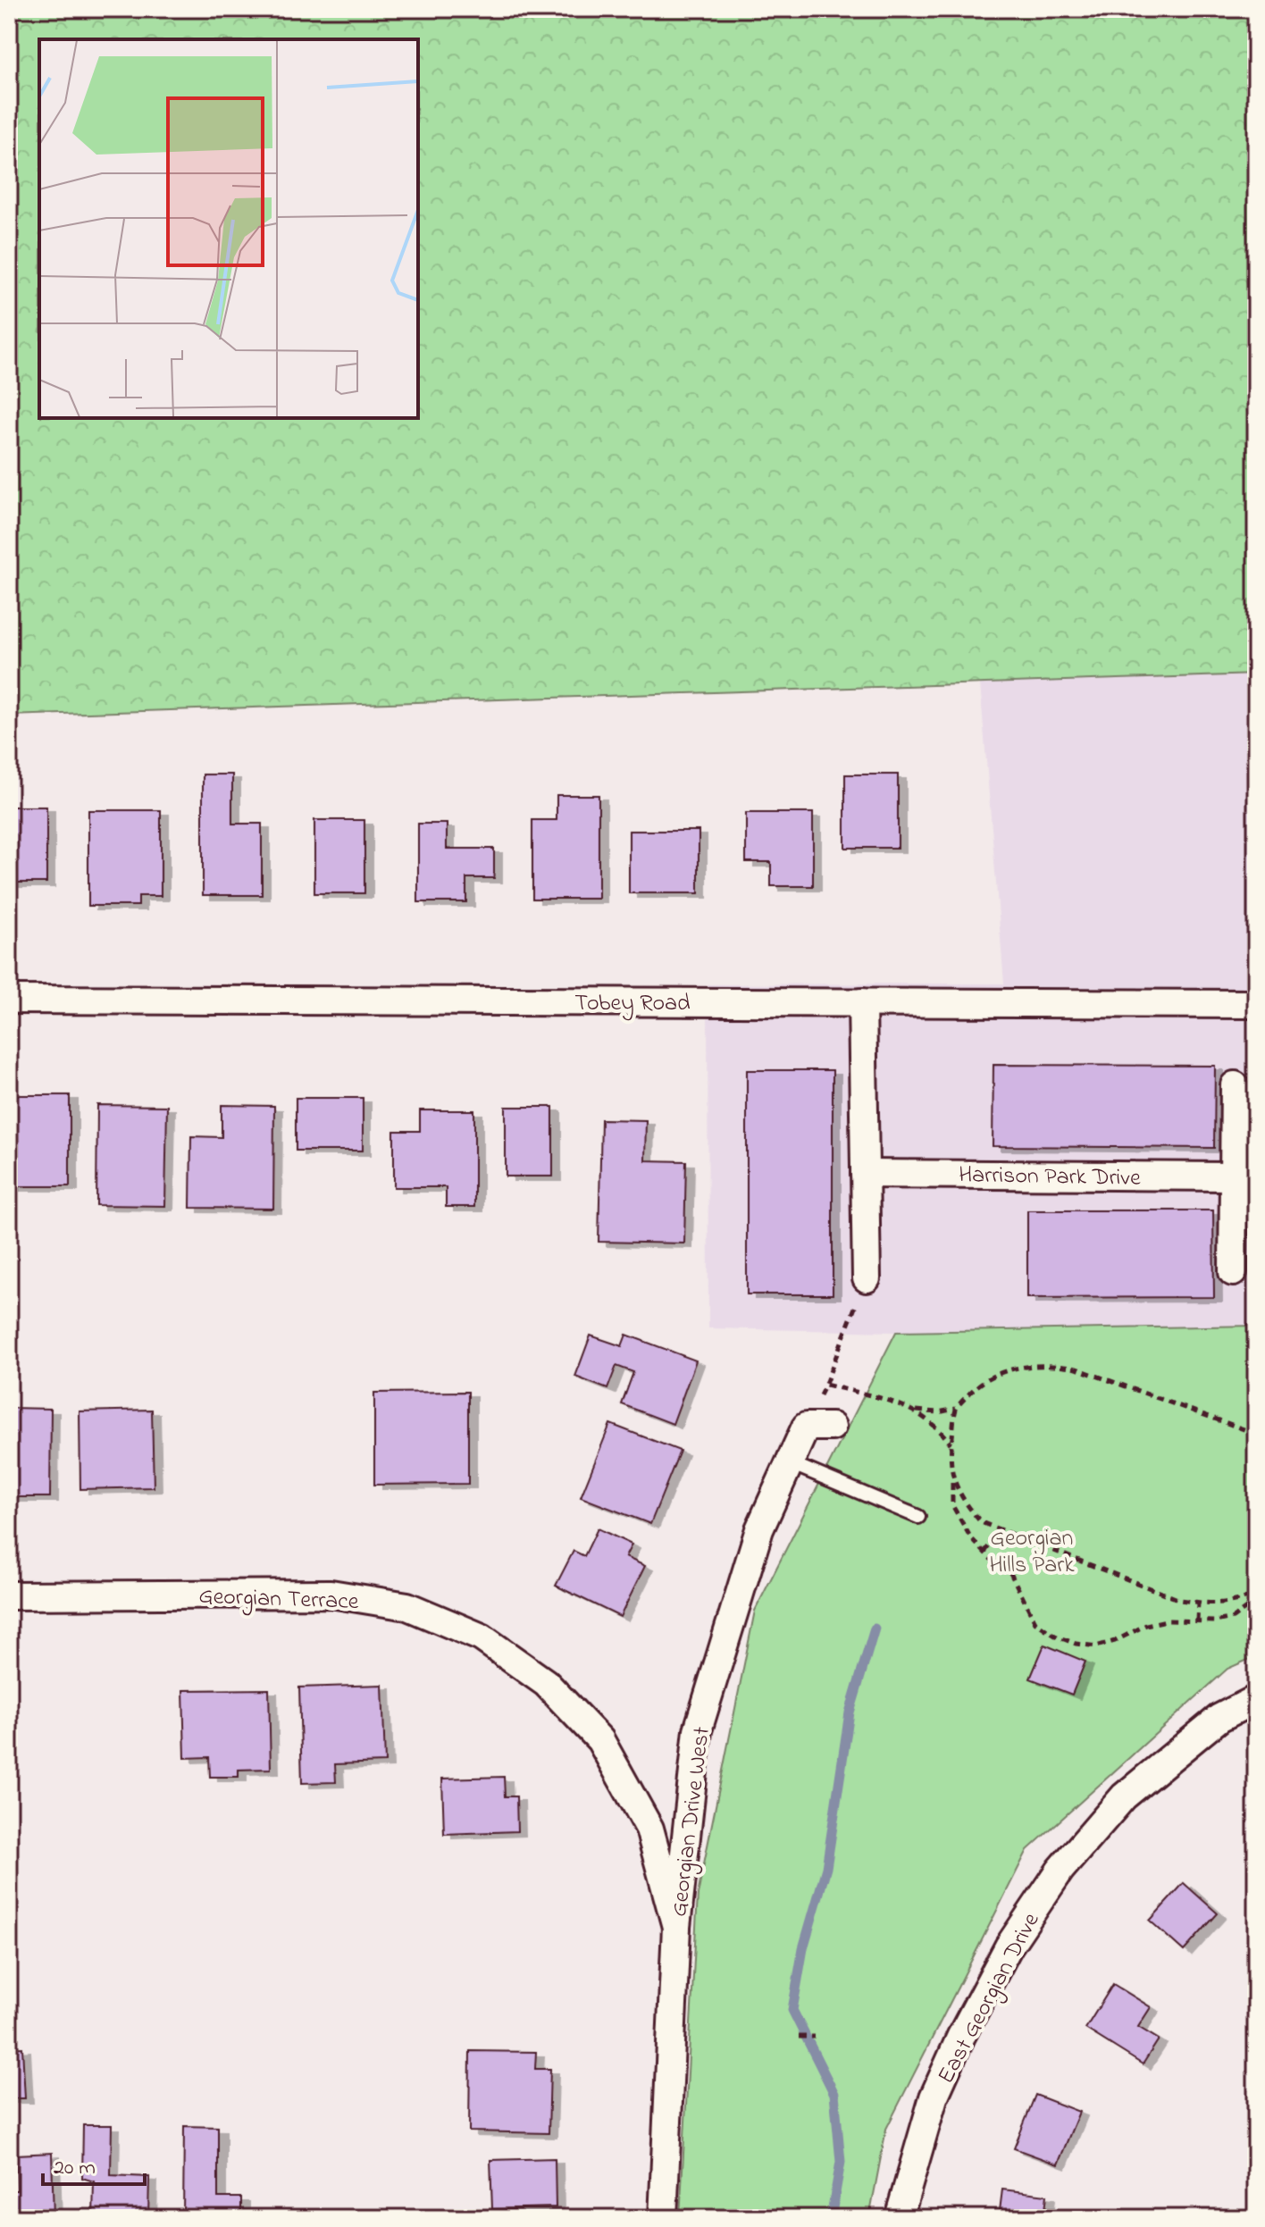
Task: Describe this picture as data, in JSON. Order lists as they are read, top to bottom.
{
  "streets": {
    "street": [
      "Tobey Road",
      "Harrison Park Drive",
      "Georgian Terrace",
      "Georgian Drive West",
      "East Georgian Drive"
    ]
  },
  "crossings": [
    ["Georgian Terrace", "Georgian Drive West"]
  ],
  "parks": ["Georgian Hills Park"],
  "scale_bar": "20 m"
}
